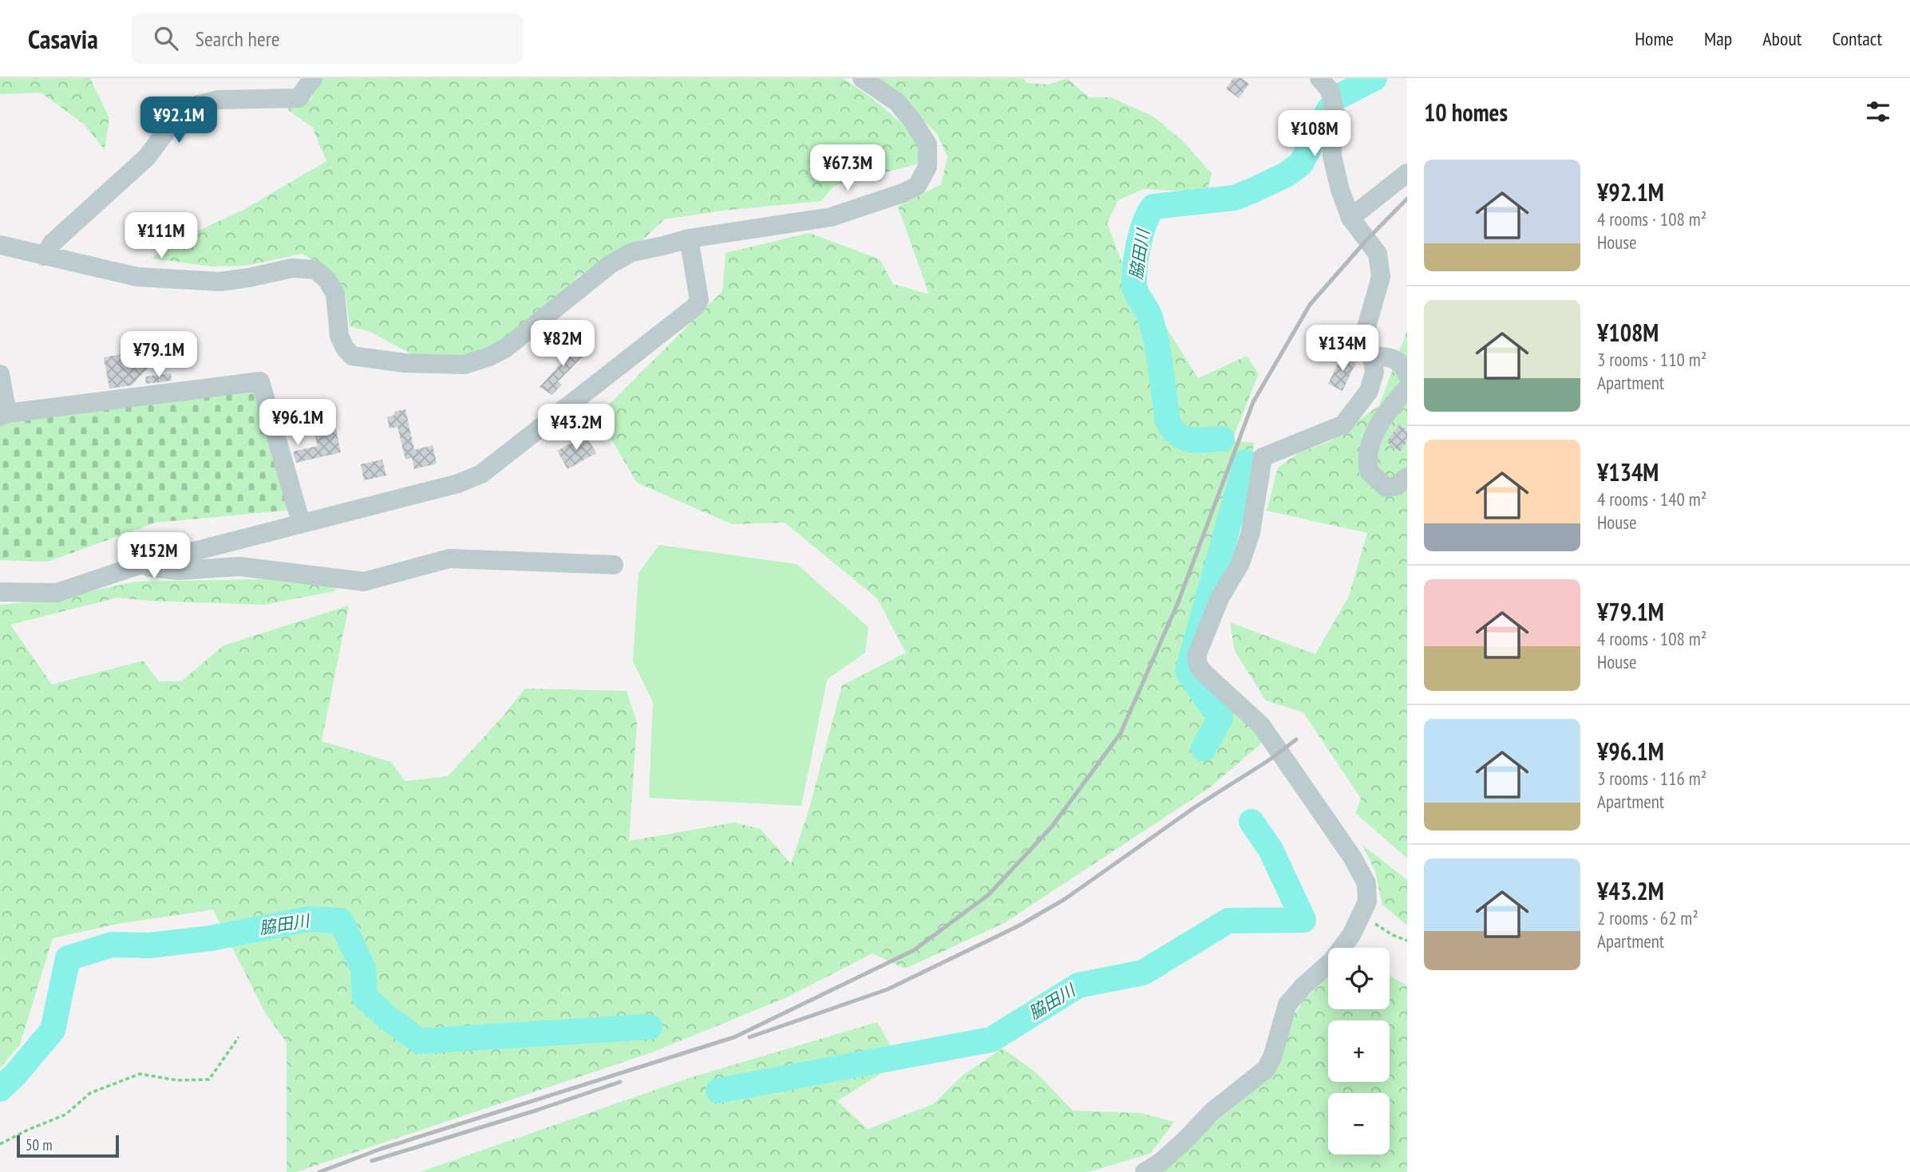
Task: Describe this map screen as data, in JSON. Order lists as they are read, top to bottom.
{
  "water": ["脇田川"],
  "scale_bar": "50 m",
  "page": {
    "header": "Casavia",
    "search": "Search here",
    "nav": [
      "Home",
      "Map",
      "About",
      "Contact"
    ],
    "heading": "10 homes",
    "price": [
      "¥92.1M",
      "¥108M",
      "¥67.3M",
      "¥111M",
      "¥82M",
      "¥134M",
      "¥79.1M",
      "¥96.1M",
      "¥43.2M",
      "¥152M"
    ],
    "list": [
      {
        "name": "¥92.1M",
        "note": "4 rooms · 108 m² · House"
      },
      {
        "name": "¥108M",
        "note": "3 rooms · 110 m² · Apartment"
      },
      {
        "name": "¥134M",
        "note": "4 rooms · 140 m² · House"
      },
      {
        "name": "¥79.1M",
        "note": "4 rooms · 108 m² · House"
      },
      {
        "name": "¥96.1M",
        "note": "3 rooms · 116 m² · Apartment"
      },
      {
        "name": "¥43.2M",
        "note": "2 rooms · 62 m² · Apartment"
      }
    ],
    "map_buttons": ["+", "−"],
    "scale": "50 m"
  }
}
